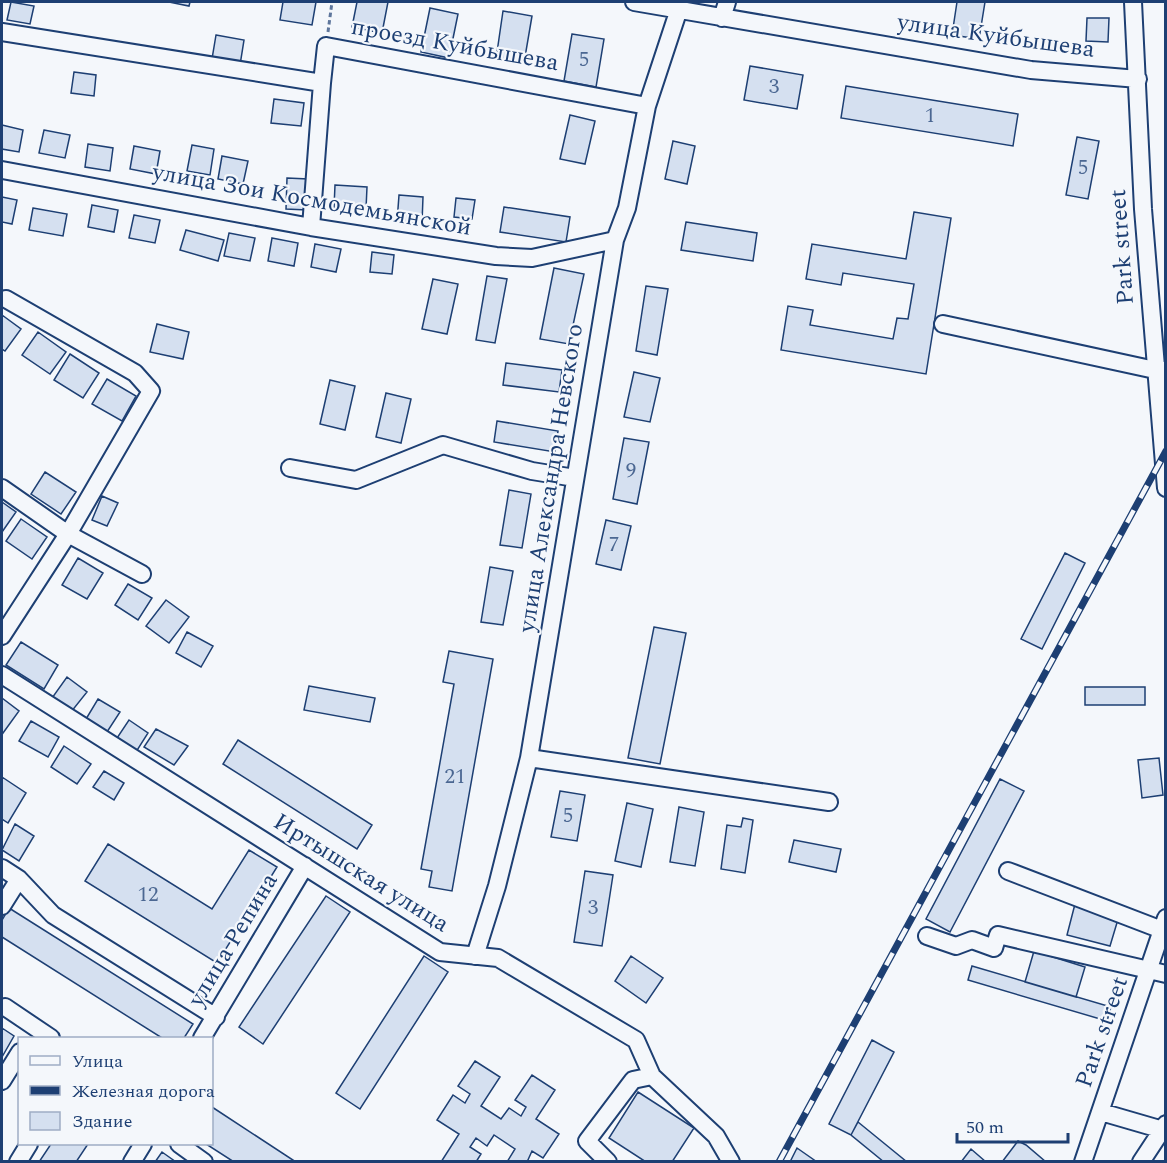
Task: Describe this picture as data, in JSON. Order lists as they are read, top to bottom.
{
  "streets": {
    "street": [
      "улица Куйбышева",
      "проезд Куйбышева",
      "улица Зои Космодемьянской",
      "Park street",
      "улица Александра Невского",
      "Иртышская улица",
      "улица Репина"
    ]
  },
  "crossings": [
    ["улица Куйбышева", "Park street"],
    ["улица Куйбышева", "улица Александра Невского"],
    ["проезд Куйбышева", "улица Зои Космодемьянской"],
    ["проезд Куйбышева", "улица Александра Невского"],
    ["улица Зои Космодемьянской", "улица Александра Невского"],
    ["улица Александра Невского", "Иртышская улица"],
    ["Иртышская улица", "улица Репина"]
  ],
  "house_numbers": [
    "5",
    "3",
    "1",
    "5",
    "9",
    "7",
    "21",
    "5",
    "12",
    "3"
  ],
  "legend": ["Улица", "Железная дорога", "Здание"],
  "scale_bar": "50 m"
}
